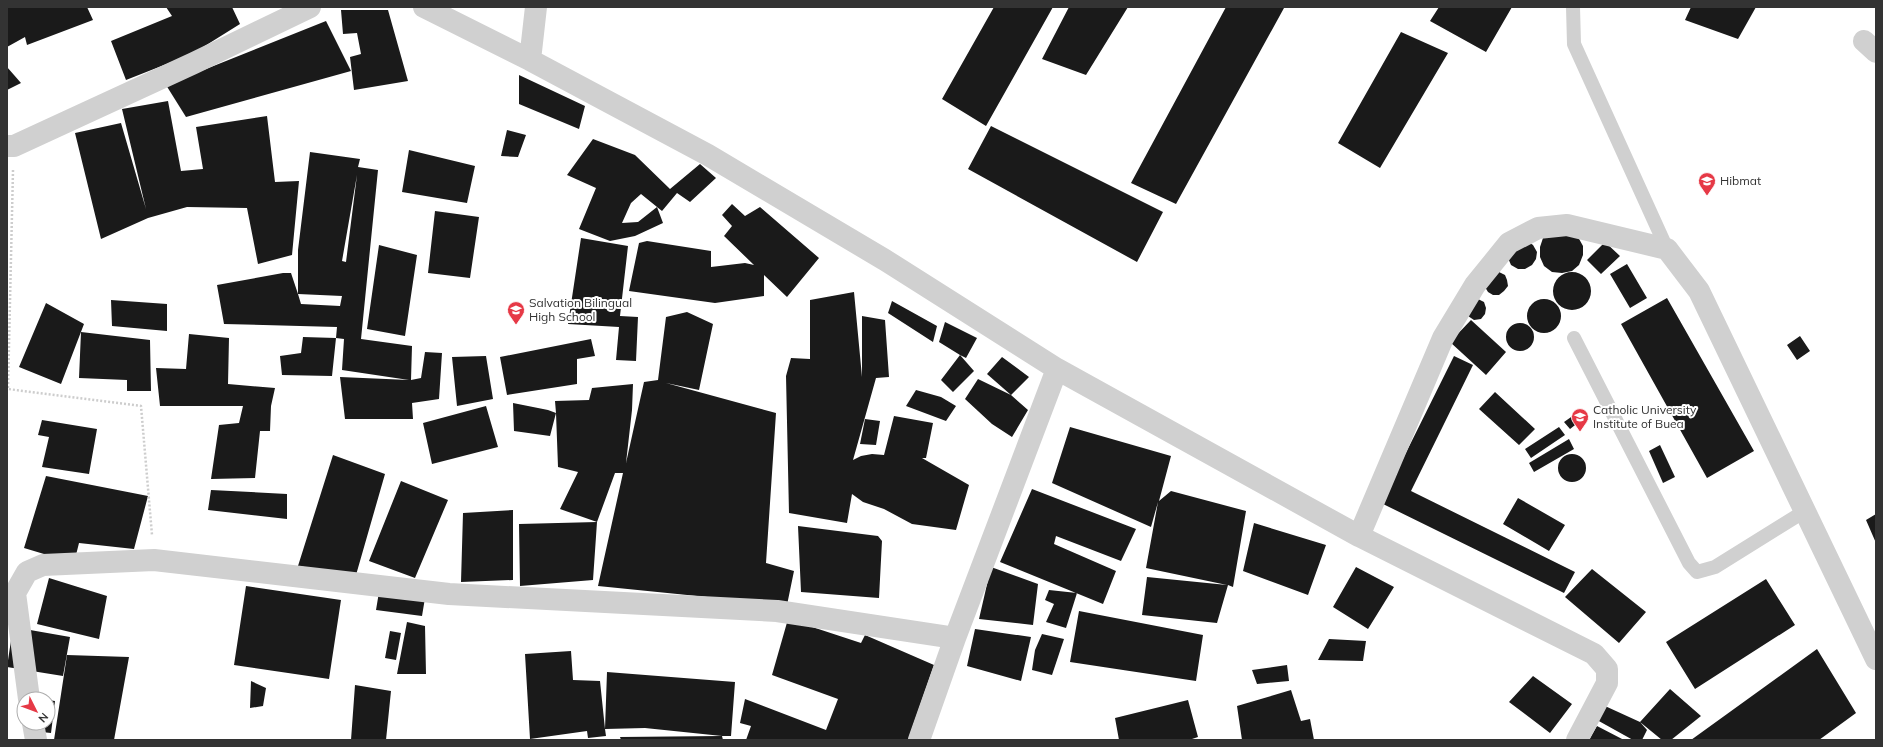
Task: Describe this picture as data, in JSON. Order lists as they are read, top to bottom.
{
  "places": {
    "school or university": ["Hibmat", "Salvation Bilingual High School", "Catholic University Institute of Buea"]
  },
  "north": "bottom right"
}
